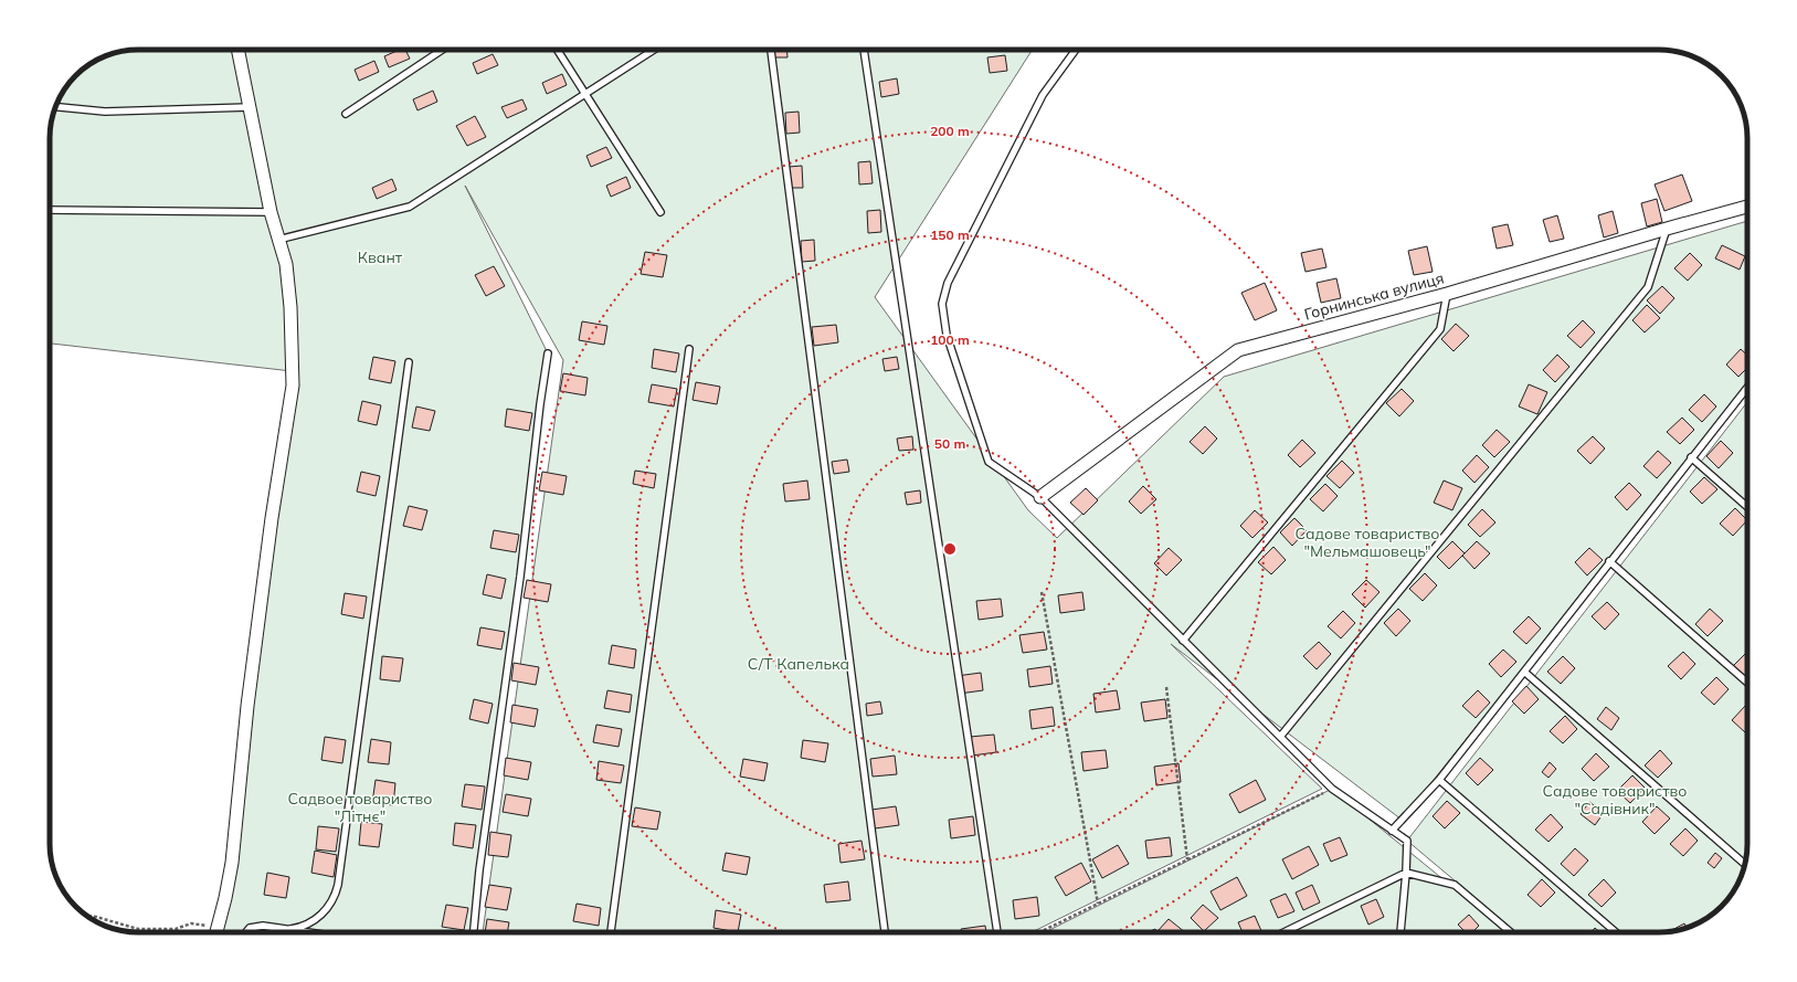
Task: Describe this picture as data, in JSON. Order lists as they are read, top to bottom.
{
  "streets": {
    "street": ["Горнинська вулиця"]
  },
  "parks": [
    "Квант",
    "Садове товариство \"Мельмашовець\"",
    "С/Т Капелька",
    "Садове товариство \"Садівник\"",
    "Садвое товариство \"Літнє\""
  ],
  "rings": [
    "200 m",
    "150 m",
    "100 m",
    "50 m"
  ]
}
